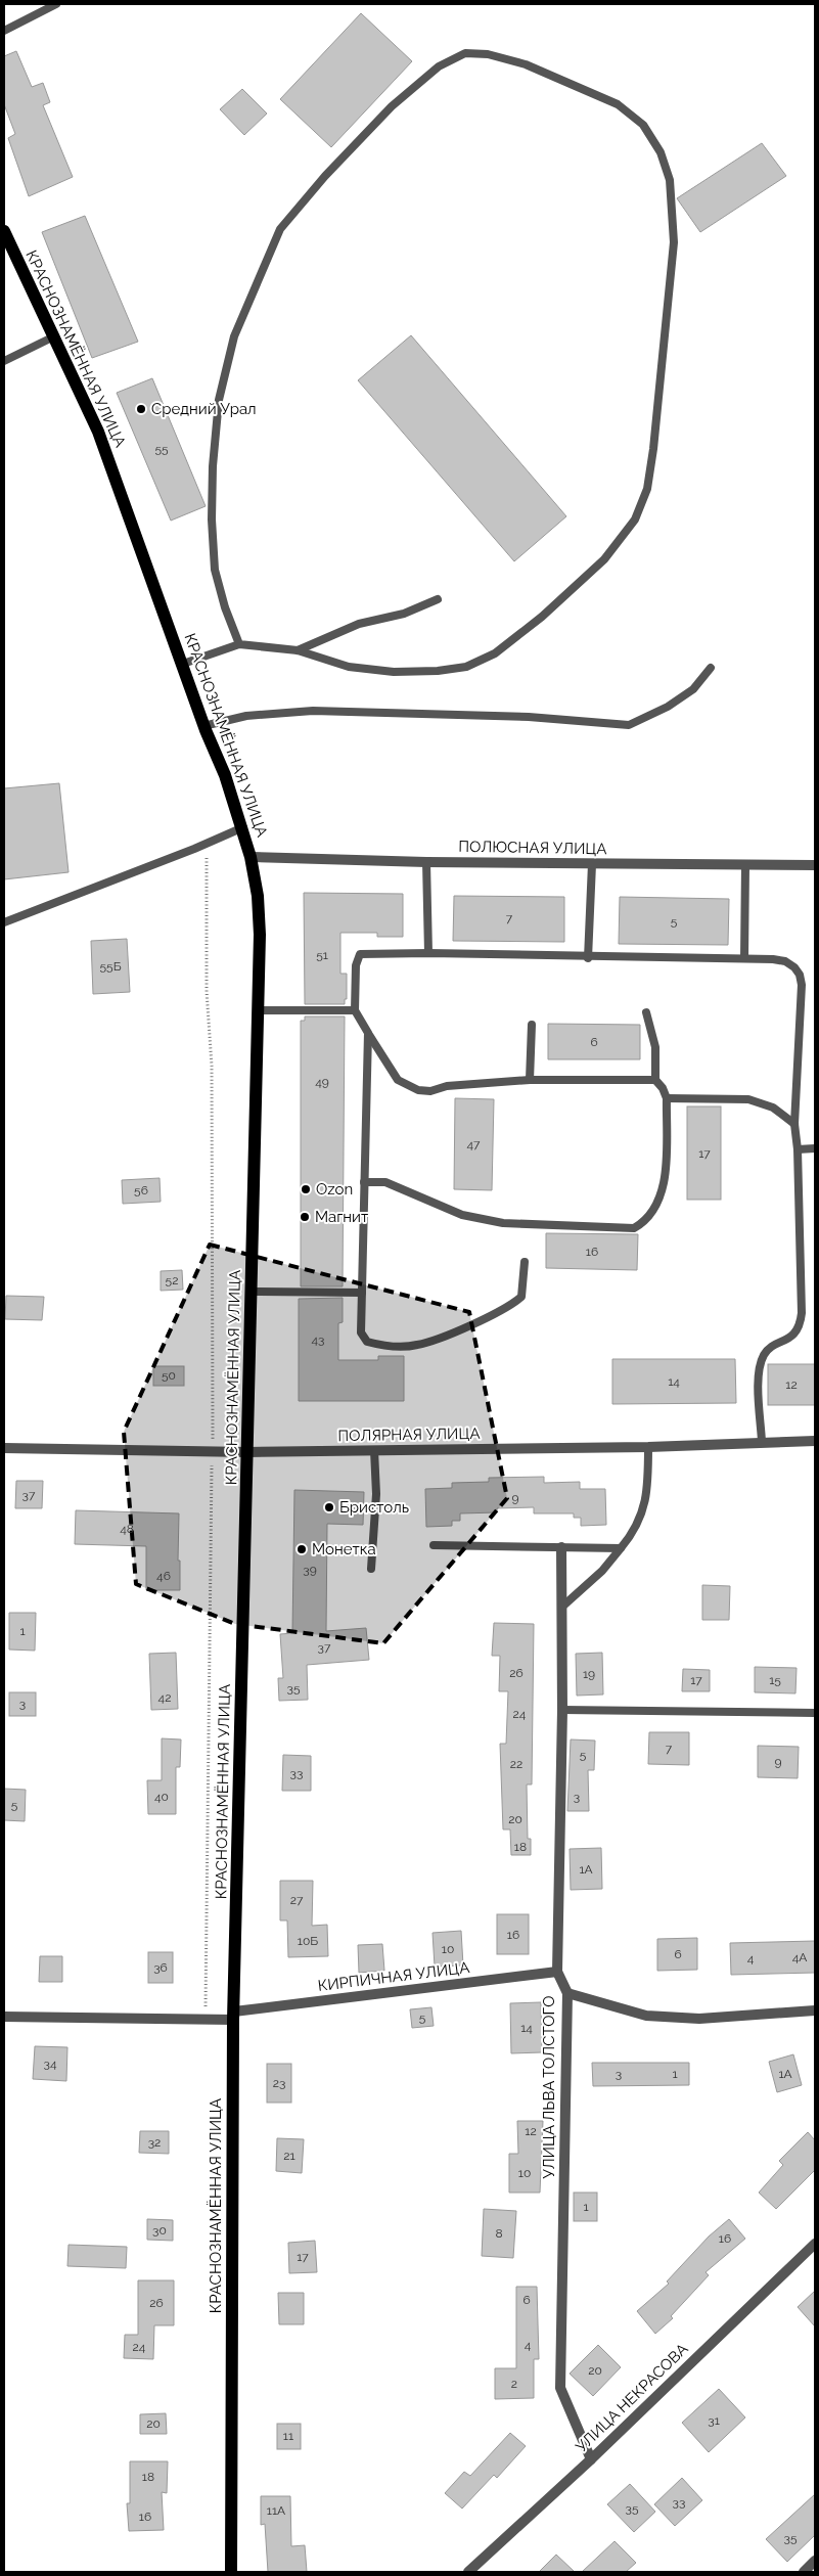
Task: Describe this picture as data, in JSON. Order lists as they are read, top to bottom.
{
  "streets": {
    "main road": ["КРАСНОЗНАМЁННАЯ УЛИЦА"],
    "street": [
      "ПОЛЮСНАЯ УЛИЦА",
      "ПОЛЯРНАЯ УЛИЦА",
      "КИРПИЧНАЯ УЛИЦА",
      "УЛИЦА ЛЬВА ТОЛСТОГО",
      "УЛИЦА НЕКРАСОВА"
    ]
  },
  "crossings": [
    ["КРАСНОЗНАМЁННАЯ УЛИЦА", "ПОЛЮСНАЯ УЛИЦА"],
    ["КРАСНОЗНАМЁННАЯ УЛИЦА", "ПОЛЯРНАЯ УЛИЦА"],
    ["КРАСНОЗНАМЁННАЯ УЛИЦА", "КИРПИЧНАЯ УЛИЦА"],
    ["КИРПИЧНАЯ УЛИЦА", "УЛИЦА ЛЬВА ТОЛСТОГО"],
    ["УЛИЦА ЛЬВА ТОЛСТОГО", "УЛИЦА НЕКРАСОВА"]
  ],
  "places": [
    "Средний Урал",
    "Ozon",
    "Магнит",
    "Бристоль",
    "Монетка"
  ],
  "house_numbers": [
    "55",
    "7",
    "5",
    "51",
    "55Б",
    "6",
    "49",
    "47",
    "17",
    "56",
    "16",
    "52",
    "43",
    "50",
    "14",
    "12",
    "37",
    "9",
    "48",
    "39",
    "46",
    "1",
    "37",
    "26",
    "19",
    "17",
    "15",
    "35",
    "42",
    "3",
    "24",
    "7",
    "5",
    "9",
    "22",
    "33",
    "40",
    "3",
    "5",
    "20",
    "18",
    "1А",
    "27",
    "16",
    "10Б",
    "10",
    "6",
    "4А",
    "4",
    "36",
    "5",
    "14",
    "34",
    "3",
    "1",
    "1А",
    "23",
    "12",
    "32",
    "21",
    "10",
    "1",
    "30",
    "8",
    "16",
    "17",
    "6",
    "26",
    "4",
    "24",
    "20",
    "2",
    "31",
    "20",
    "11",
    "18",
    "33",
    "35",
    "11А",
    "16",
    "35"
  ]
}
